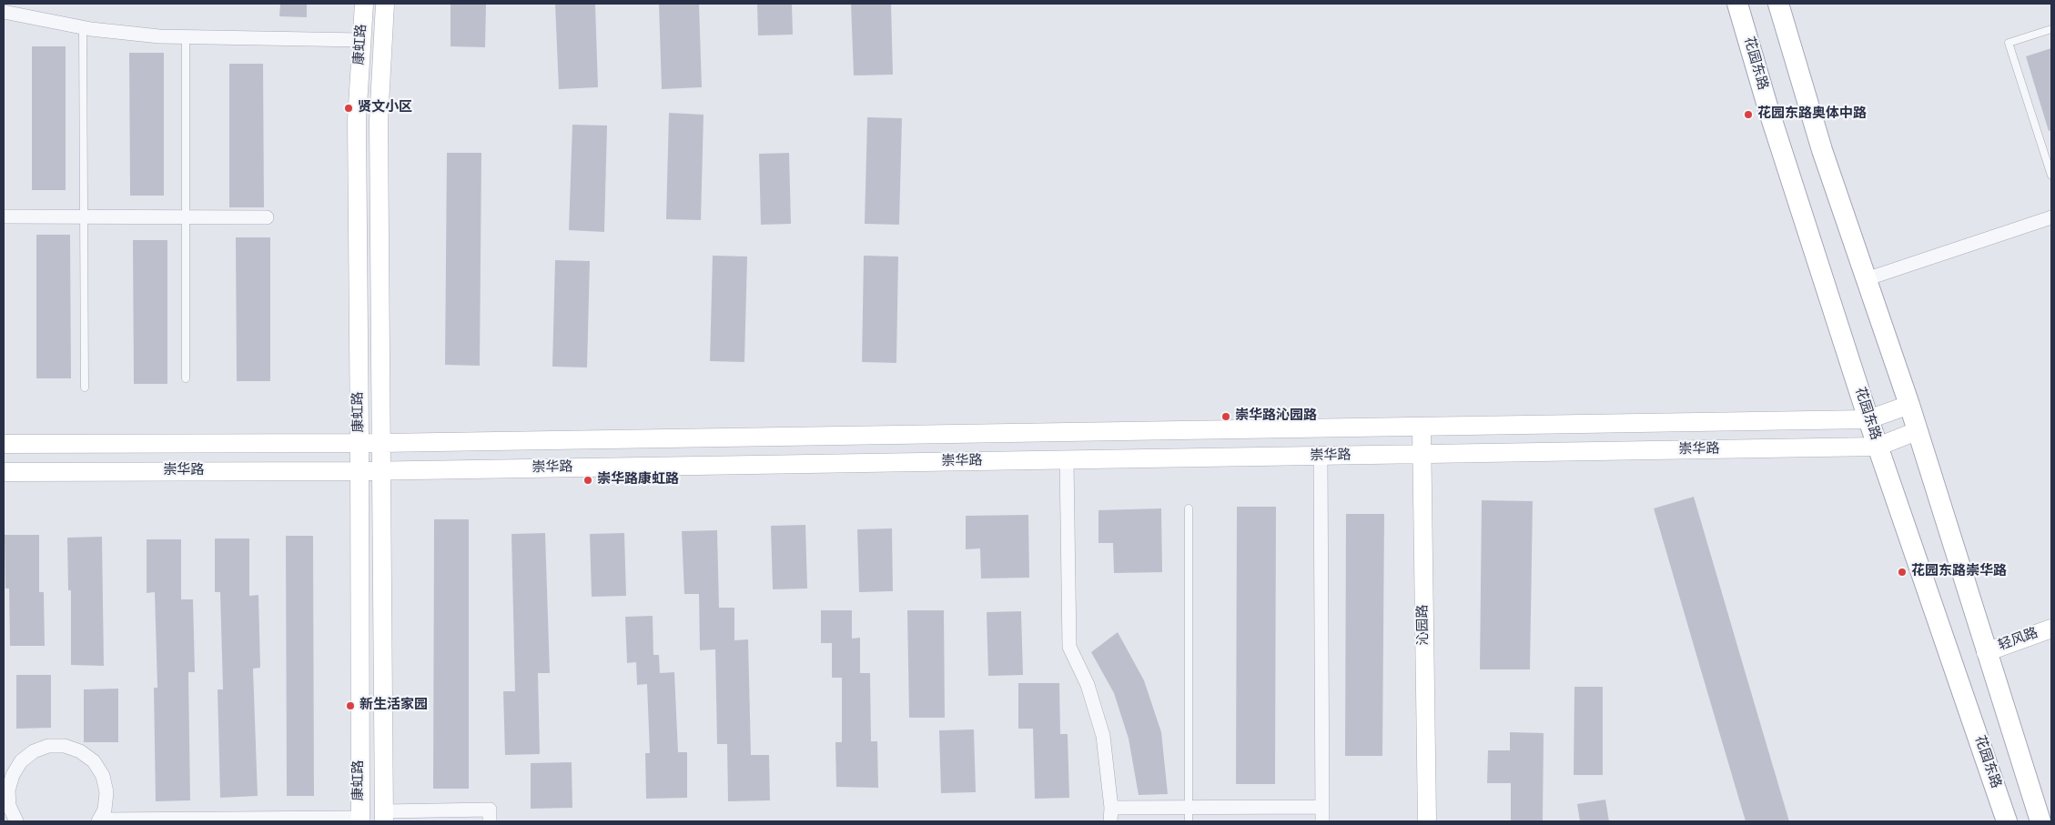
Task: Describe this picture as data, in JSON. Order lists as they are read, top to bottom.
{
  "streets": {
    "main road": [
      "康虹路",
      "花园东路",
      "崇华路",
      "沁园路",
      "轻风路"
    ]
  },
  "crossings": [
    ["康虹路", "崇华路"],
    ["花园东路", "崇华路"],
    ["崇华路", "沁园路"]
  ],
  "places": [
    "贤文小区",
    "花园东路奥体中路",
    "崇华路沁园路",
    "崇华路康虹路",
    "花园东路崇华路",
    "新生活家园"
  ]
}
